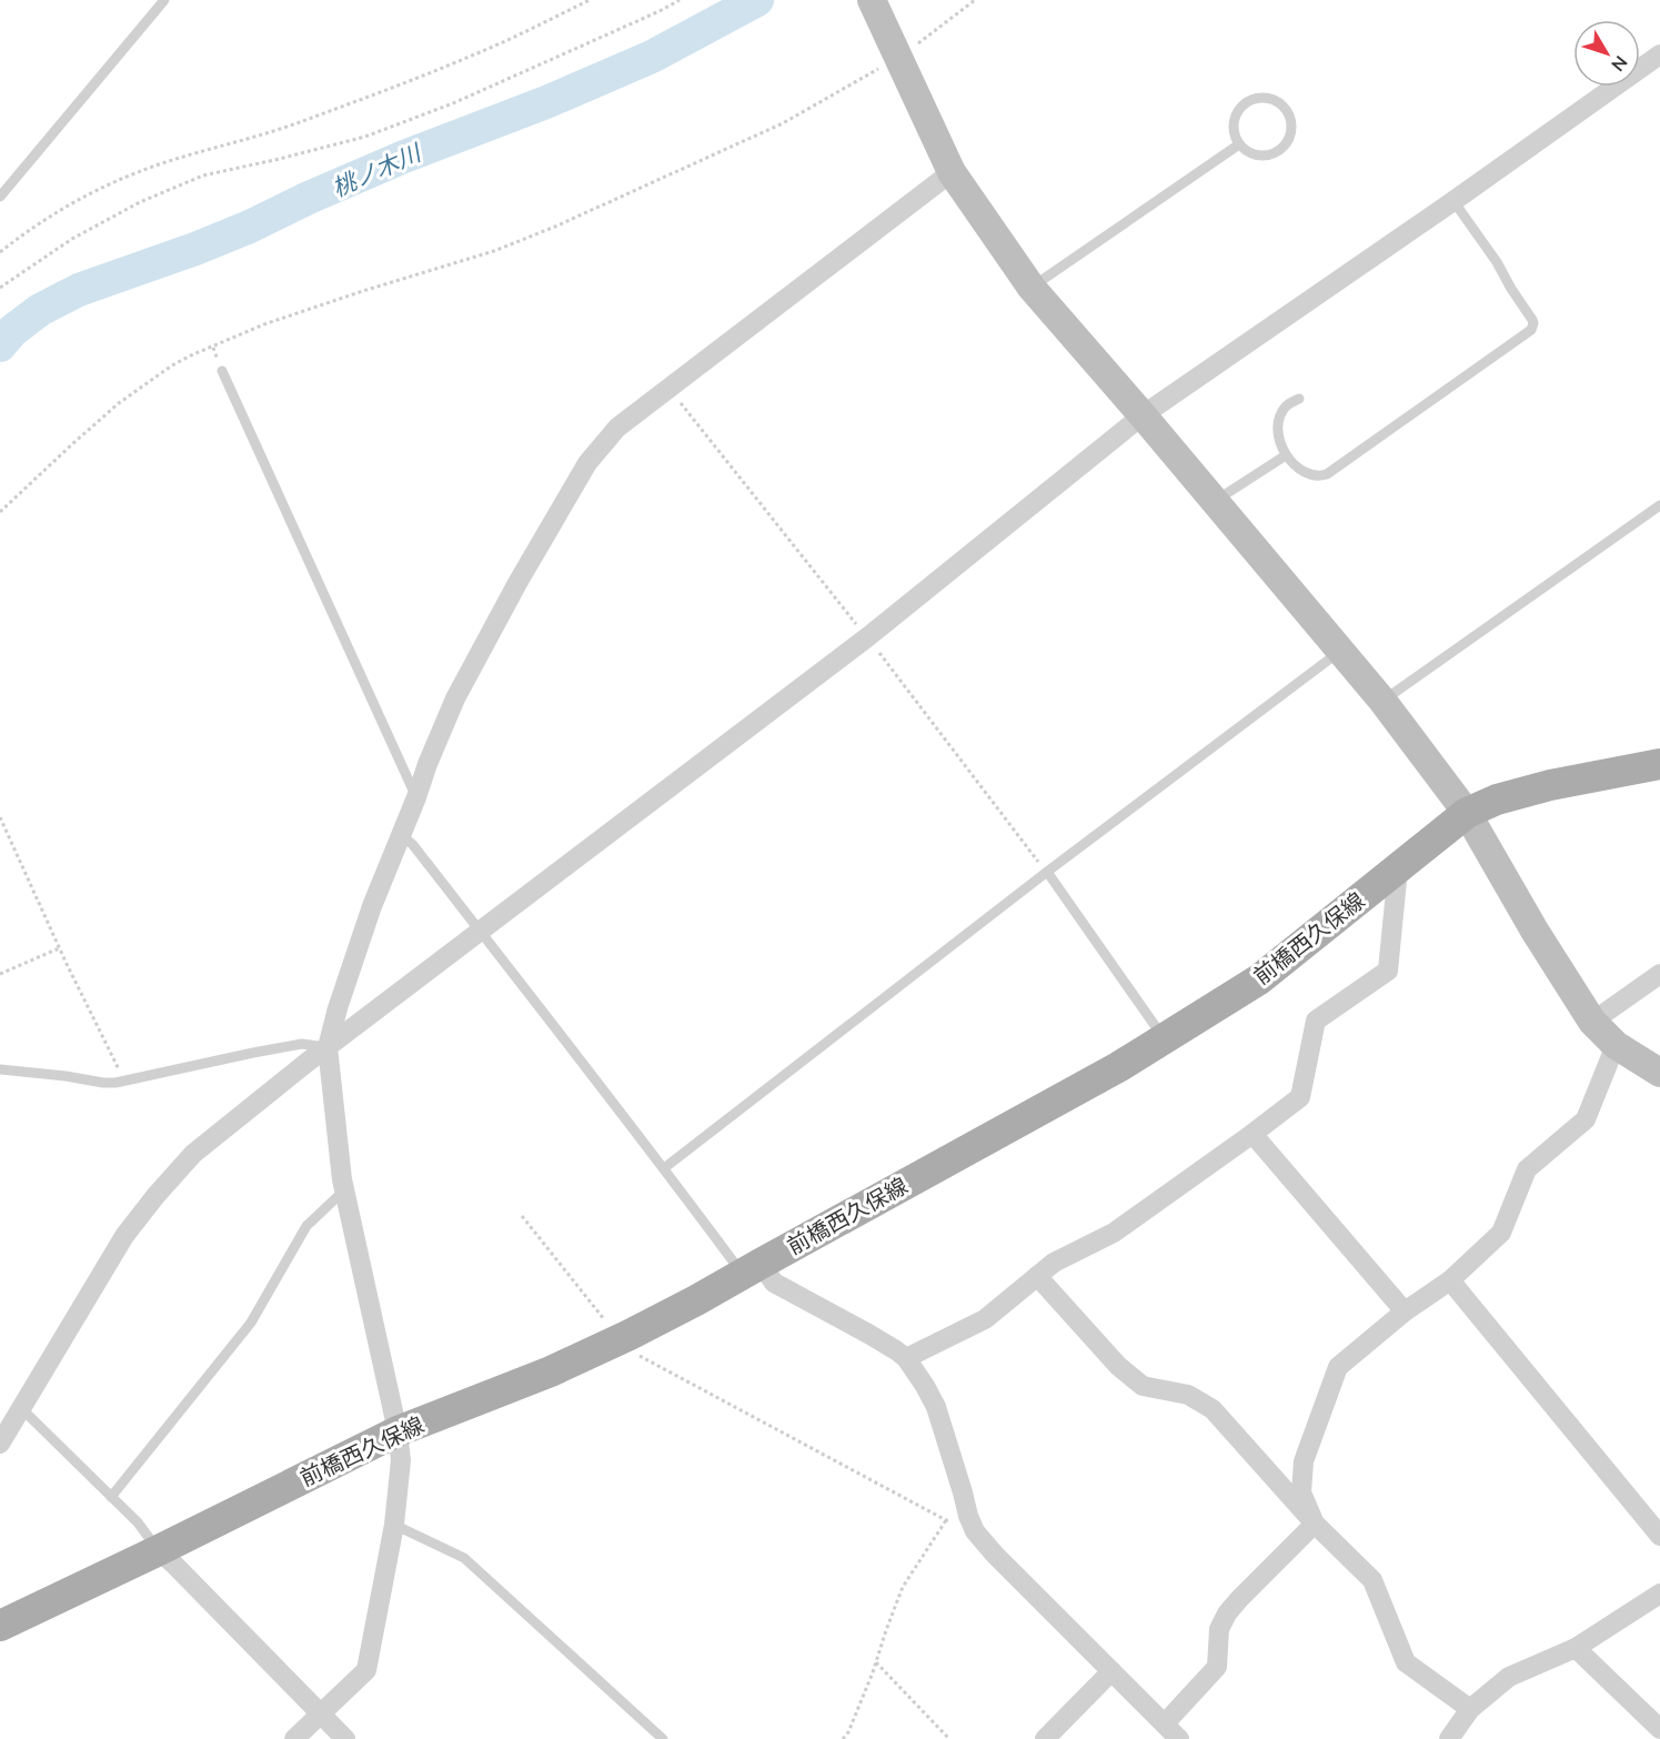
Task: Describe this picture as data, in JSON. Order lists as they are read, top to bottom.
{
  "streets": {
    "main road": ["前橋西久保線"]
  },
  "water": ["桃ノ木川"],
  "north": "bottom right"
}
